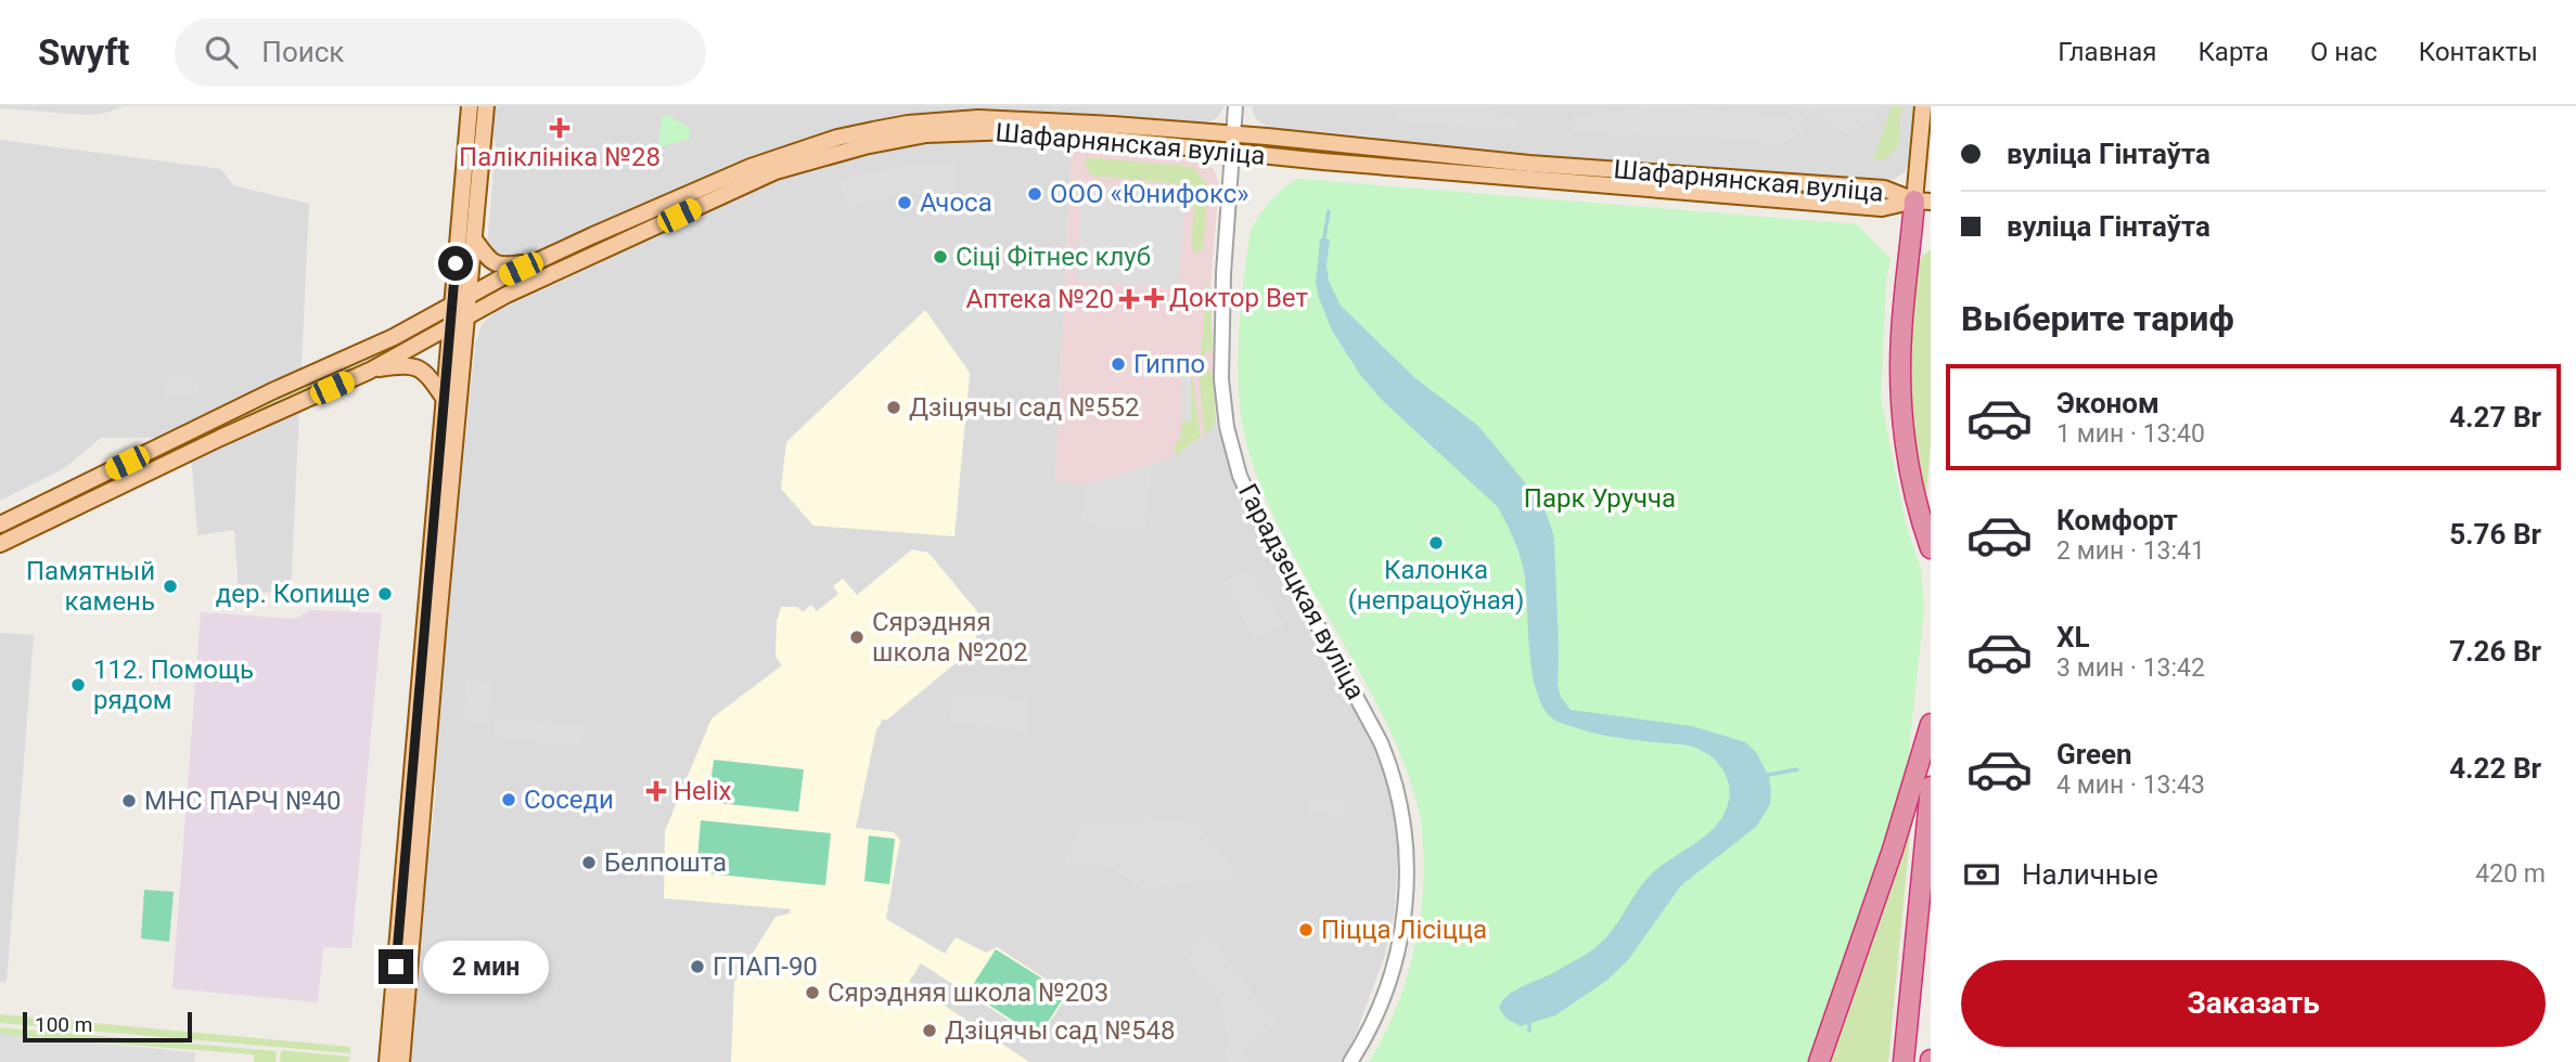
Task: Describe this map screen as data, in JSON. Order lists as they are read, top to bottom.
{
  "streets": {
    "main road": ["Шафарнянская вуліца"],
    "street": ["Гарадзецкая вуліца"]
  },
  "crossings": [
    ["Шафарнянская вуліца", "Гарадзецкая вуліца"]
  ],
  "parks": ["Парк Уручча"],
  "places": {
    "health": [
      "Паліклініка №28",
      "Доктор Вет",
      "Аптека №20",
      "Helix"
    ],
    "other": [
      "ООО «Юнифокс»",
      "Ачоса",
      "Сіці Фітнес клуб",
      "Гиппо",
      "Дзіцячы сад №552",
      "Калонка (непрацоўная)",
      "Памятный камень",
      "дер. Копище",
      "Сярэдняя школа №202",
      "112. Помощь рядом",
      "Соседи",
      "МНС ПАРЧ №40",
      "Белпошта",
      "Піцца Лісіцца",
      "ГПАП-90",
      "Сярэдняя школа №203",
      "Дзіцячы сад №548"
    ]
  },
  "scale_bar": "100 m",
  "page": {
    "header": "Swyft",
    "search": "Поиск",
    "nav": [
      "Главная",
      "Карта",
      "О нас",
      "Контакты"
    ],
    "banner": ["вуліца Гінтаўта", "вуліца Гінтаўта"],
    "heading": "Выберите тариф",
    "list": [
      {
        "name": "Эконом",
        "note": "1 мин · 13:40",
        "value": "4.27 Br"
      },
      {
        "name": "Комфорт",
        "note": "2 мин · 13:41",
        "value": "5.76 Br"
      },
      {
        "name": "XL",
        "note": "3 мин · 13:42",
        "value": "7.26 Br"
      },
      {
        "name": "Green",
        "note": "4 мин · 13:43",
        "value": "4.22 Br"
      }
    ],
    "pay": ["Наличные", "420 m"],
    "bubble": "2 мин",
    "buttons": "Заказать",
    "scale": "100 m"
  }
}
